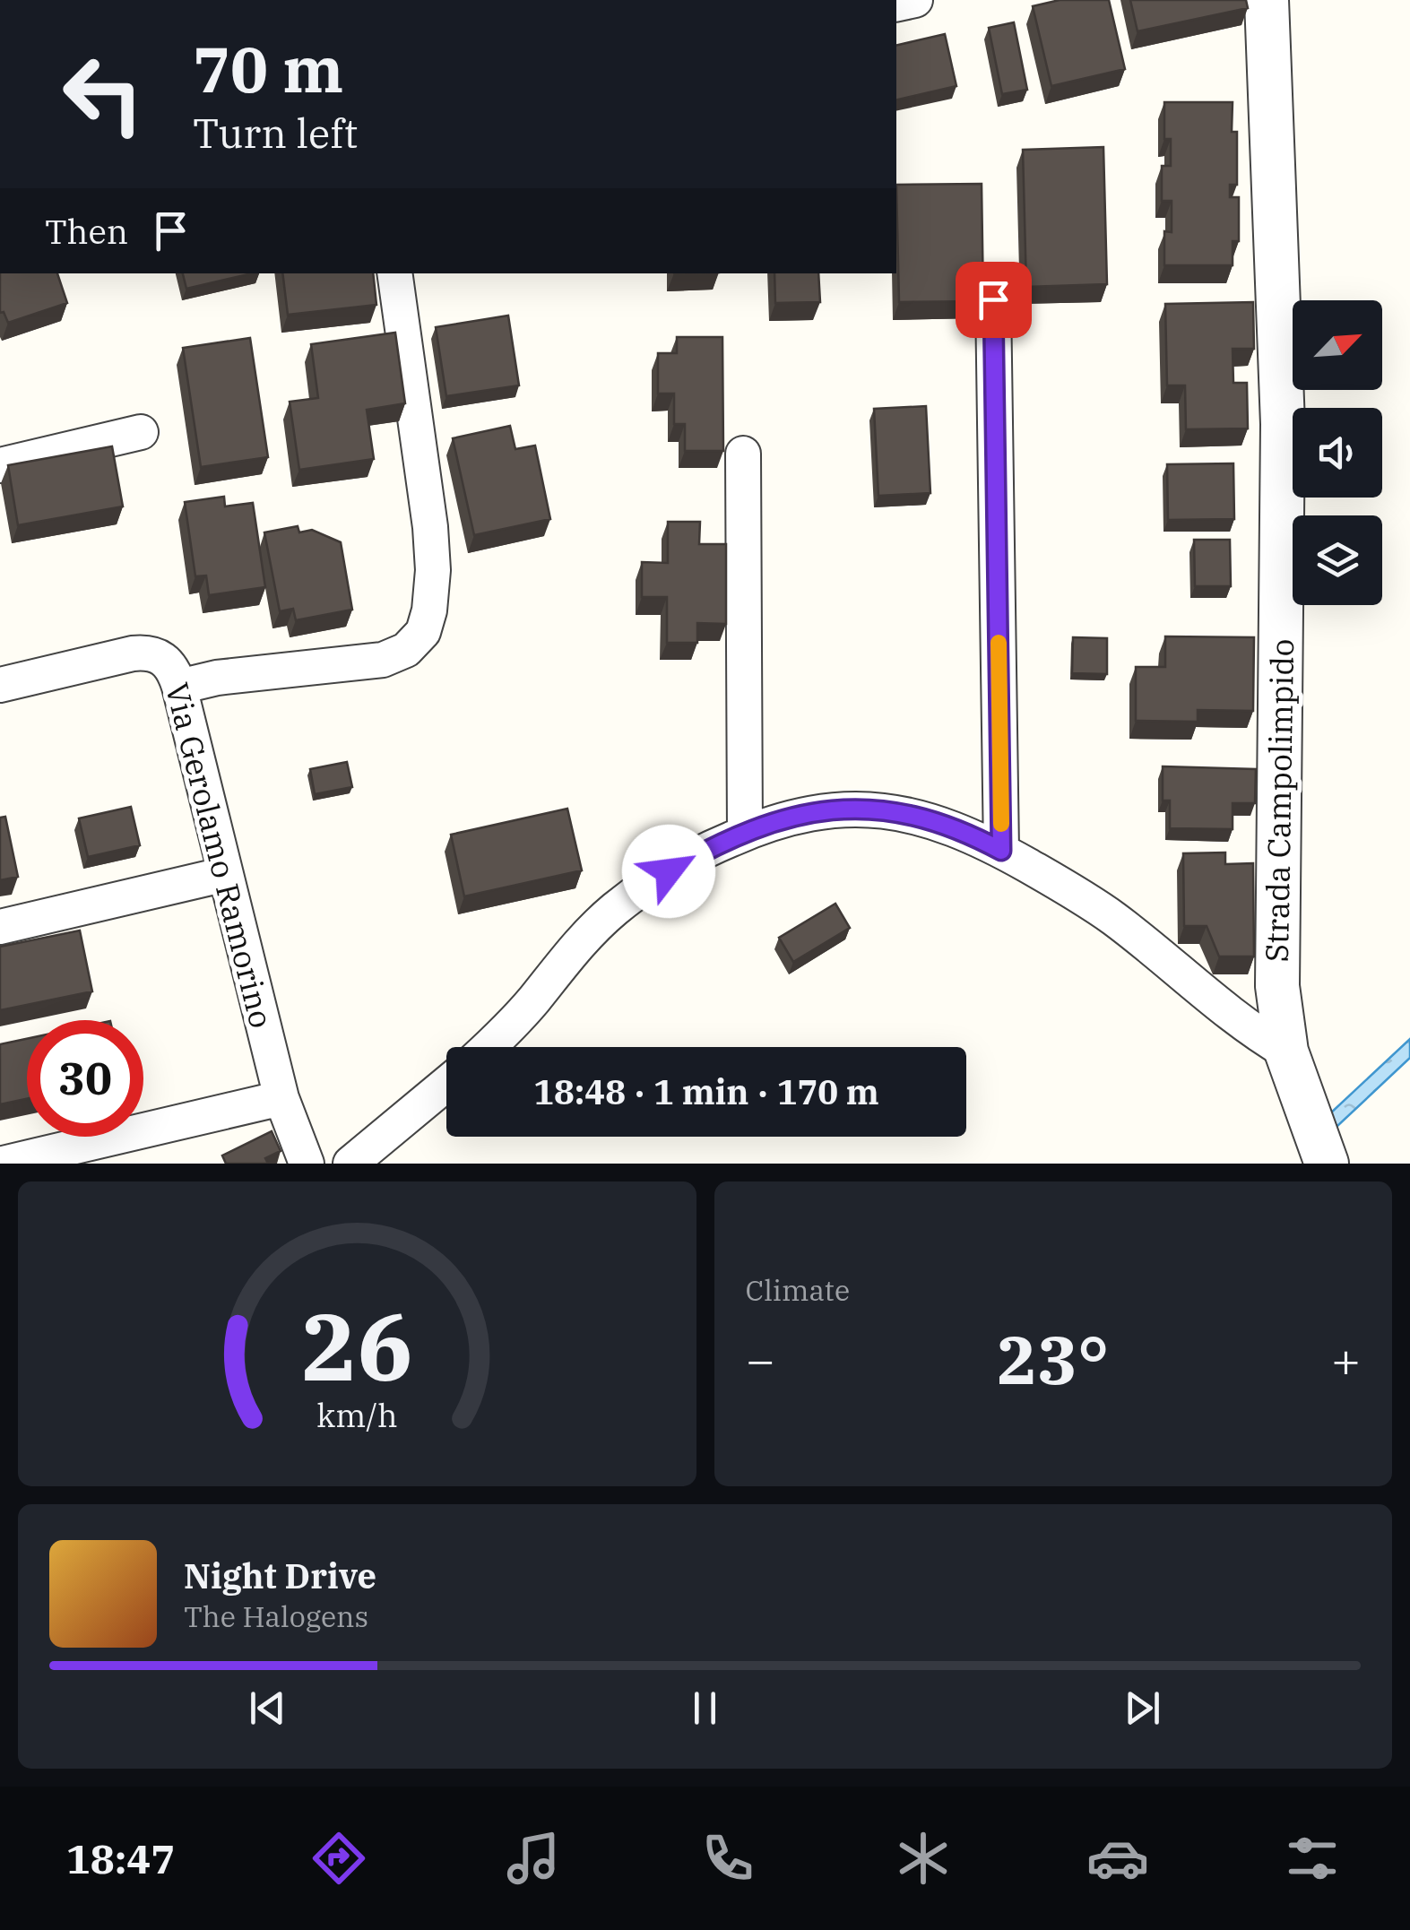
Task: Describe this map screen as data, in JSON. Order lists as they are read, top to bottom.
{
  "streets": {
    "street": ["Strada Campolimpido", "Via Gerolamo Ramorino"]
  },
  "north": "top right",
  "page": {
    "turn": ["70 m", "Turn left"],
    "then": "Then",
    "limit": "30",
    "trip": "18:48 · 1 min · 170 m",
    "tile": "Climate",
    "heat": ["−", "23°", "+"],
    "song": ["Night Drive", "The Halogens"],
    "tabs": "18:47",
    "gauge": ["26", "km/h"]
  }
}
